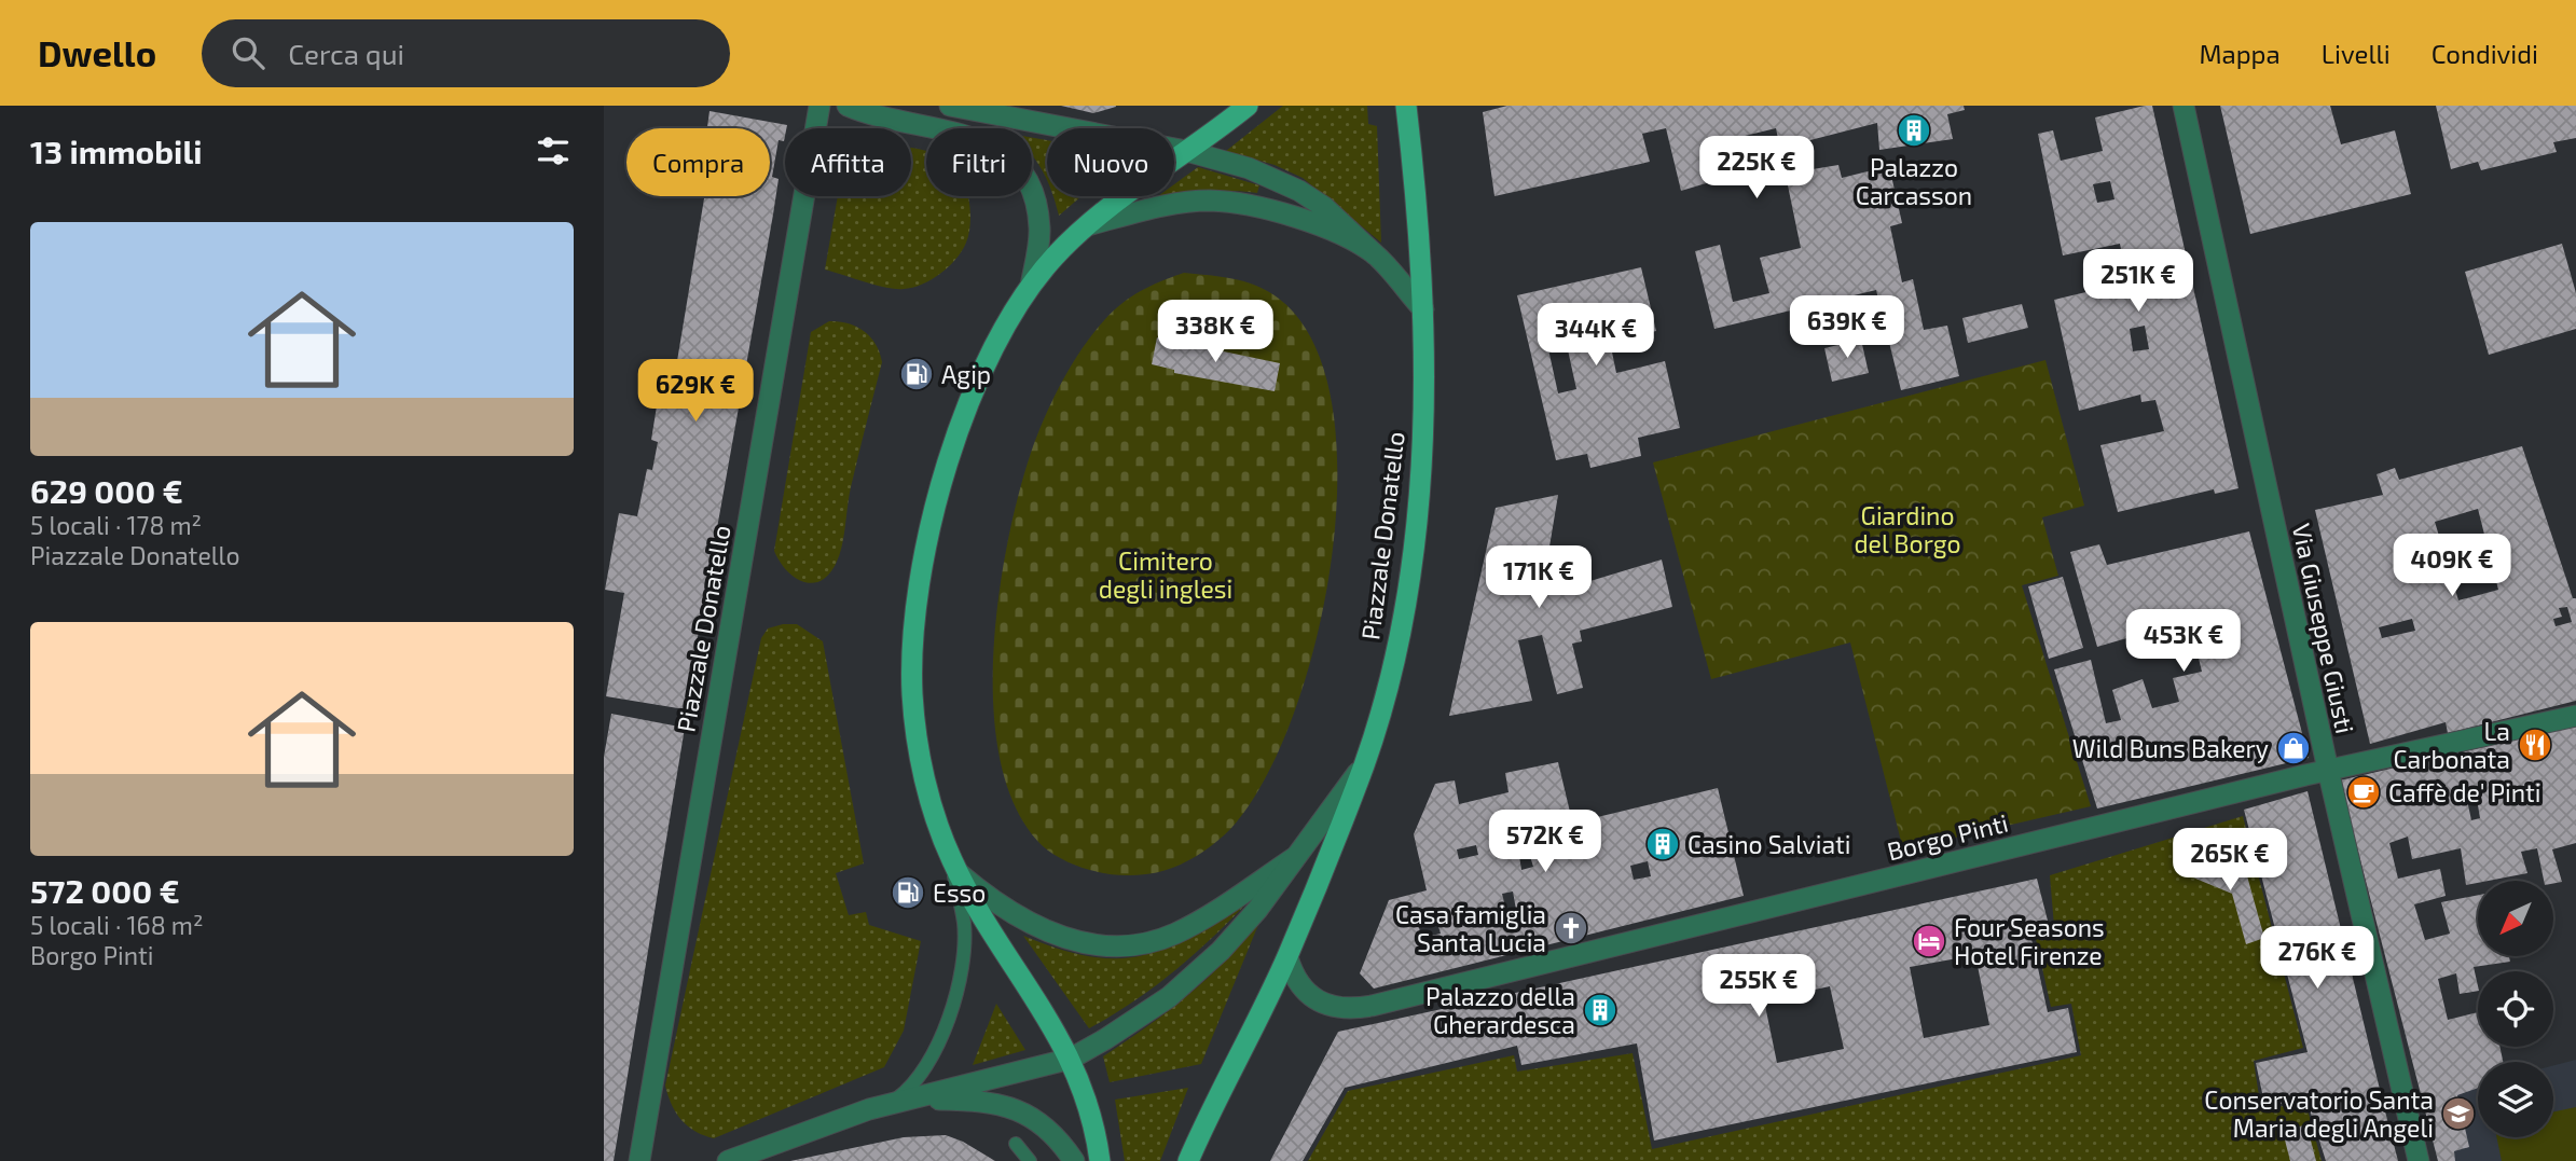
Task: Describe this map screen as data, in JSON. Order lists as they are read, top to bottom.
{
  "streets": {
    "main road": ["Piazzale Donatello"],
    "street": ["Via Giuseppe Giusti", "Borgo Pinti"]
  },
  "crossings": [
    ["Piazzale Donatello", "Borgo Pinti"],
    ["Via Giuseppe Giusti", "Borgo Pinti"]
  ],
  "parks": ["Giardino del Borgo", "Cimitero degli inglesi"],
  "places": {
    "building": ["Palazzo Carcasson", "Casino Salviati", "Palazzo della Gherardesca"],
    "fuel station": ["Agip", "Esso"],
    "restaurant": ["La Carbonata"],
    "shop": ["Wild Buns Bakery"],
    "cafe": ["Caffè de' Pinti"],
    "church": ["Casa famiglia Santa Lucia"],
    "hotel": ["Four Seasons Hotel Firenze"],
    "school or university": ["Conservatorio Santa Maria degli Angeli"]
  },
  "north": "bottom left",
  "page": {
    "header": "Dwello",
    "search": "Cerca qui",
    "nav": ["Mappa", "Livelli", "Condividi"],
    "heading": "13 immobili",
    "chip": [
      "Compra",
      "Affitta",
      "Filtri",
      "Nuovo"
    ],
    "price": [
      "225K €",
      "251K €",
      "639K €",
      "338K €",
      "344K €",
      "629K €",
      "409K €",
      "171K €",
      "453K €",
      "572K €",
      "265K €",
      "276K €",
      "255K €"
    ],
    "list": [
      {
        "name": "629 000 €",
        "note": "5 locali · 178 m² · Piazzale Donatello"
      },
      {
        "name": "572 000 €",
        "note": "5 locali · 168 m² · Borgo Pinti"
      }
    ]
  }
}
